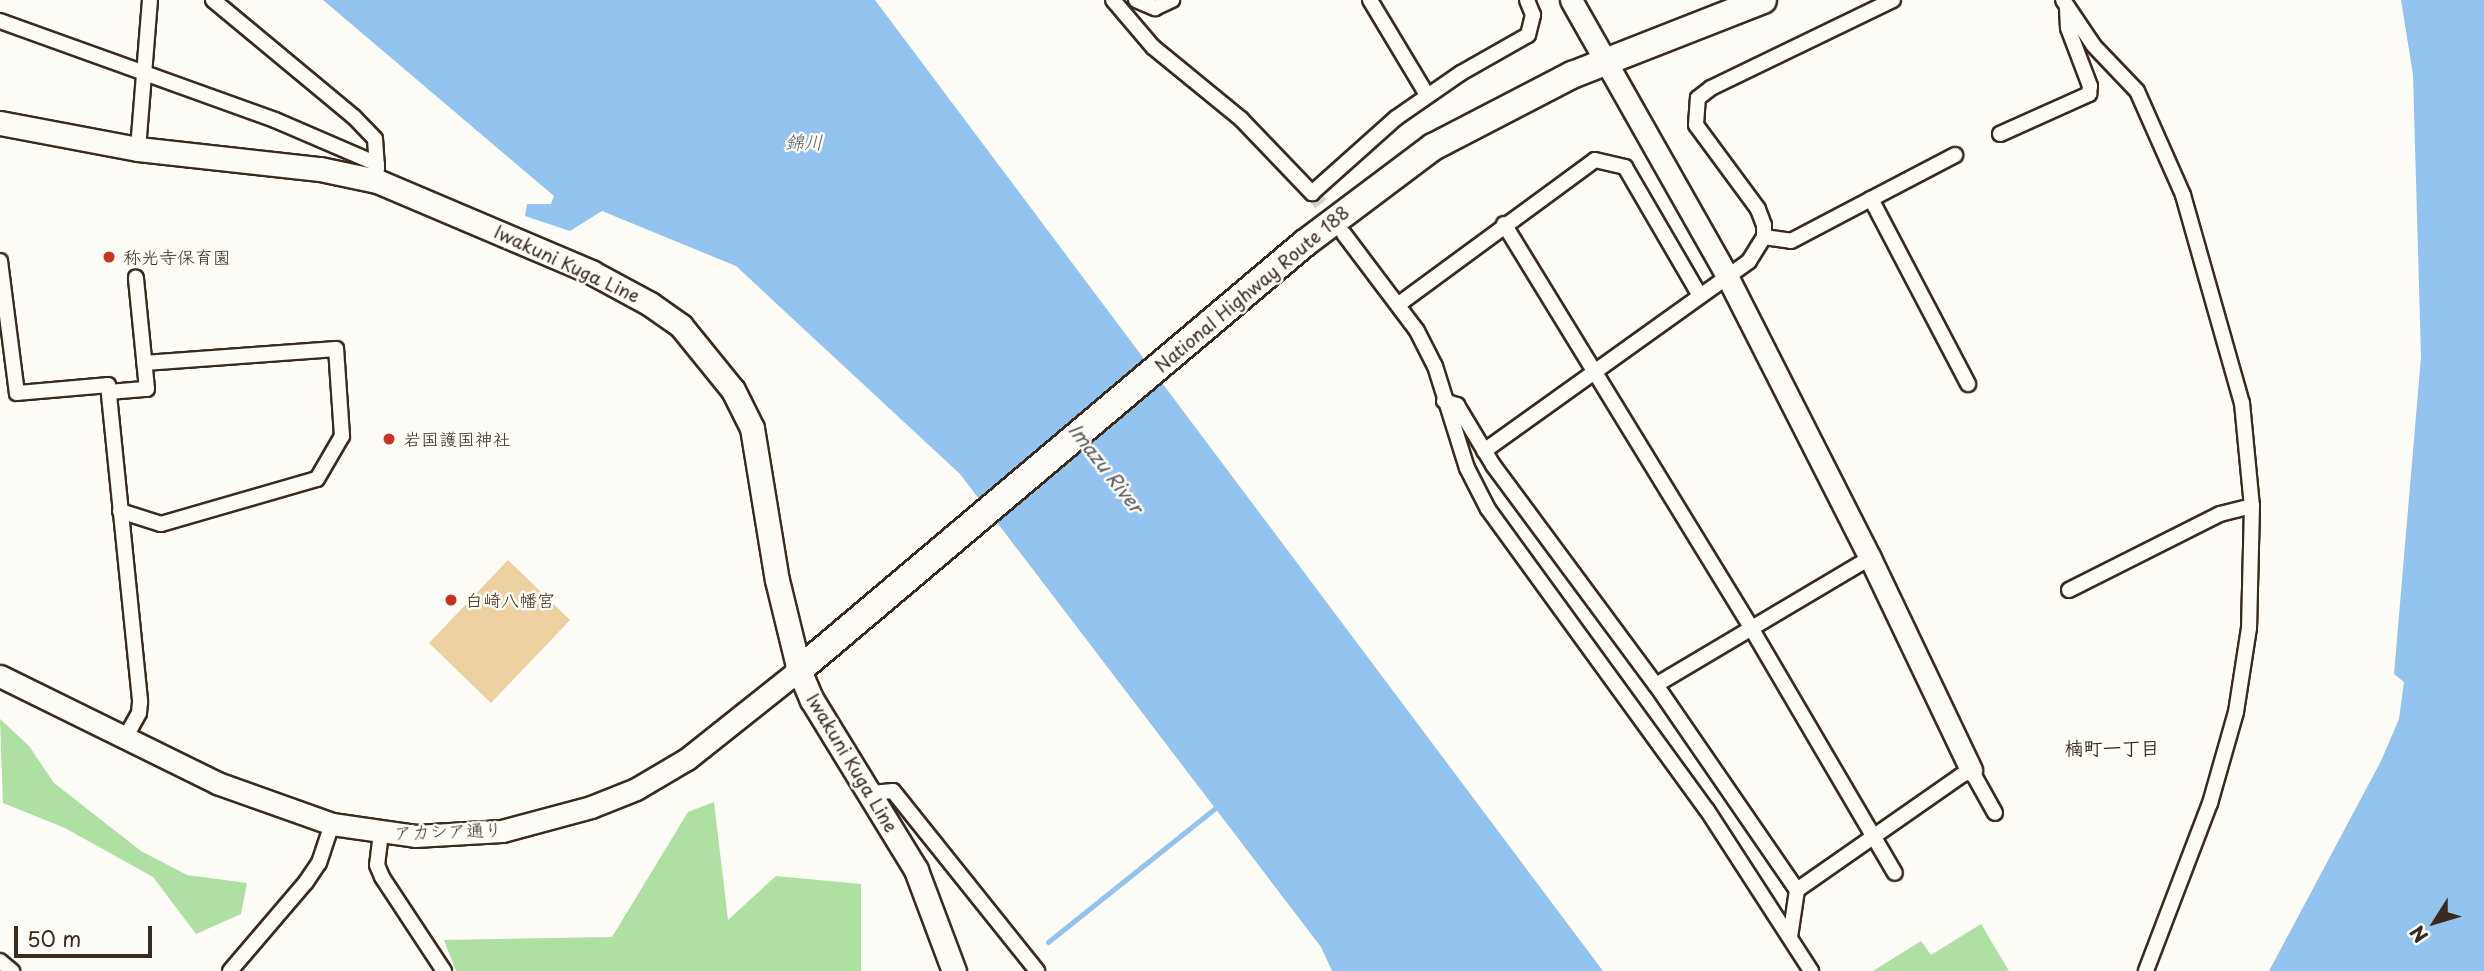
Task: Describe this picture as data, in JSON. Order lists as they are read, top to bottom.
{
  "streets": {
    "highway": ["National Highway Route 188"],
    "main road": ["Iwakuni Kuga Line"],
    "street": ["アカシア通り"]
  },
  "crossings": [
    ["Iwakuni Kuga Line", "National Highway Route 188"],
    ["Iwakuni Kuga Line", "アカシア通り"],
    ["National Highway Route 188", "アカシア通り"]
  ],
  "districts": ["楠町一丁目"],
  "water": ["錦川", "Imazu River"],
  "places": ["称光寺保育園", "岩国護国神社", "白崎八幡宮"],
  "scale_bar": "50 m",
  "north": "bottom left"
}
